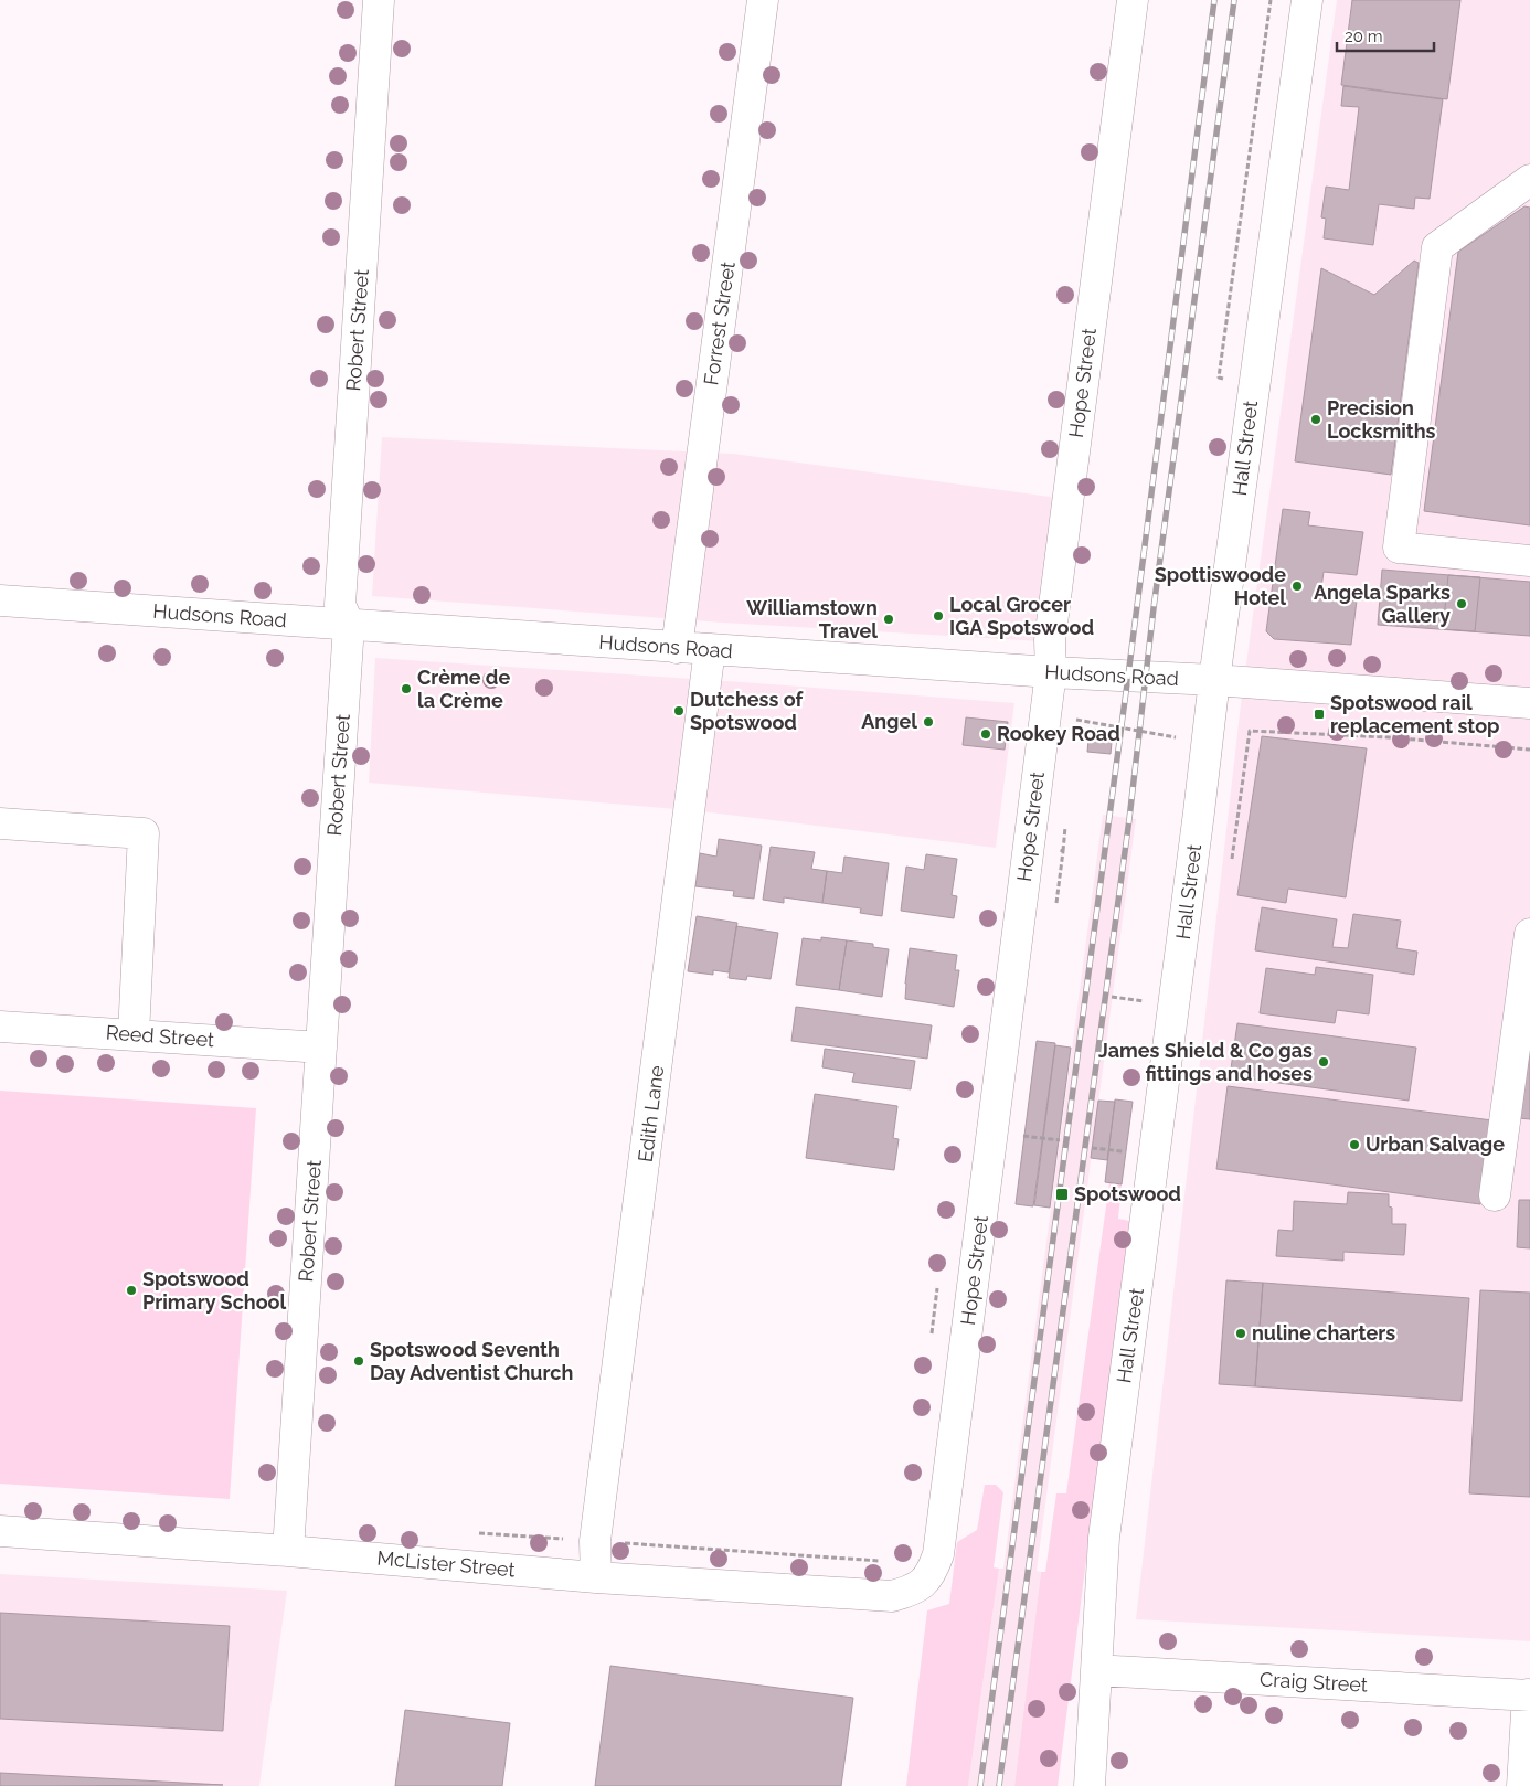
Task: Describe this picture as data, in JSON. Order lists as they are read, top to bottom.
{
  "streets": {
    "street": [
      "Forrest Street",
      "Robert Street",
      "Hope Street",
      "Hall Street",
      "Hudsons Road",
      "Reed Street",
      "Edith Lane",
      "McLister Street",
      "Craig Street"
    ]
  },
  "crossings": [
    ["Forrest Street", "Hudsons Road"],
    ["Robert Street", "Hudsons Road"],
    ["Robert Street", "Reed Street"],
    ["Robert Street", "McLister Street"],
    ["Hope Street", "Hudsons Road"],
    ["Hope Street", "McLister Street"],
    ["Hall Street", "Hudsons Road"],
    ["Hall Street", "Craig Street"],
    ["Hudsons Road", "Edith Lane"],
    ["Edith Lane", "McLister Street"]
  ],
  "places": {
    "other": [
      "Precision Locksmiths",
      "Spottiswoode Hotel",
      "Angela Sparks Gallery",
      "Local Grocer IGA Spotswood",
      "Williamstown Travel",
      "Crème de la Crème",
      "Dutchess of Spotswood",
      "Angel",
      "Rookey Road",
      "James Shield & Co gas fittings and hoses",
      "Urban Salvage",
      "Spotswood Primary School",
      "nuline charters",
      "Spotswood Seventh Day Adventist Church"
    ],
    "transit": ["Spotswood rail replacement stop", "Spotswood"]
  },
  "scale_bar": "20 m"
}
